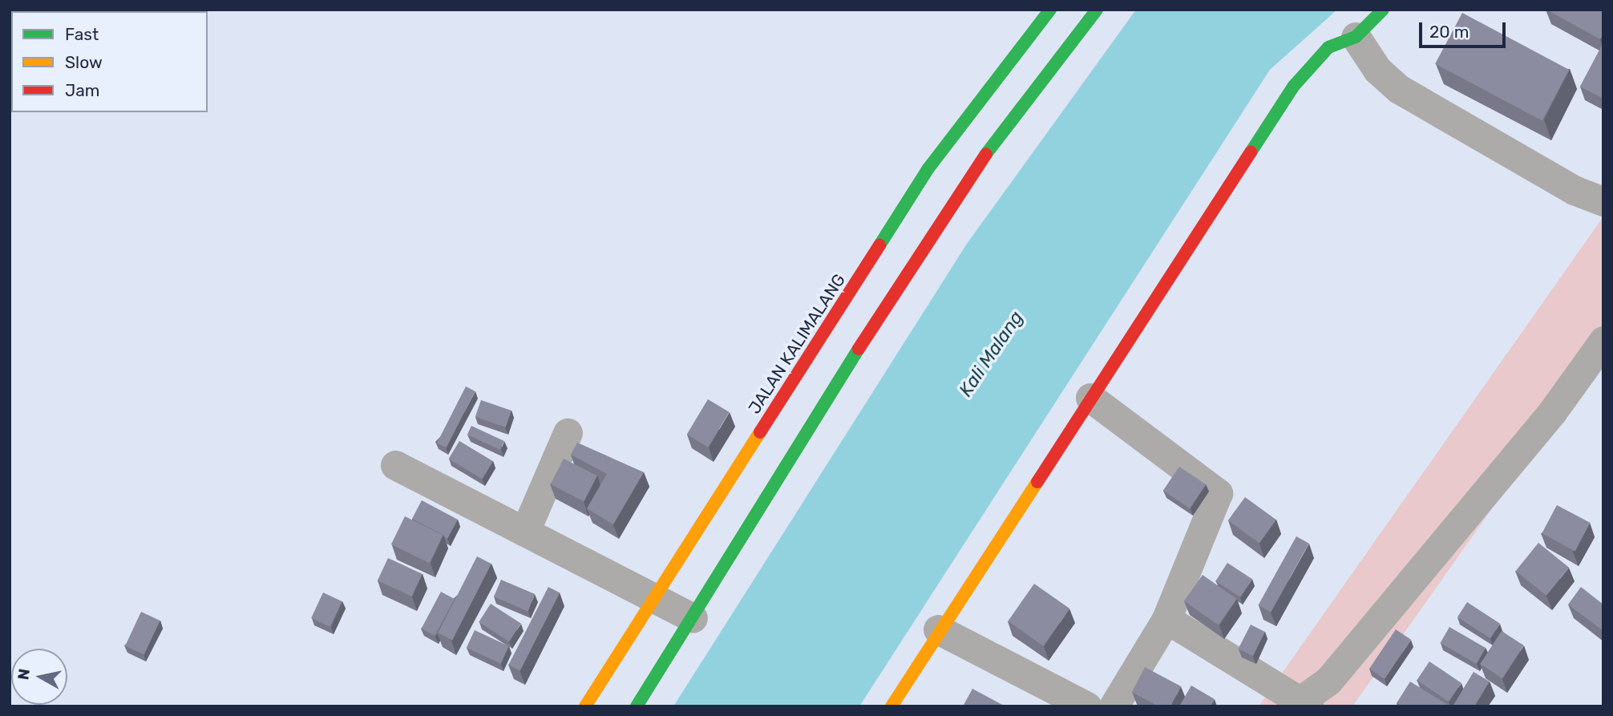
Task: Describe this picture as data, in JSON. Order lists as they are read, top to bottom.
{
  "streets": {
    "main road": ["JALAN KALIMALANG"]
  },
  "water": ["Kali Malang"],
  "legend": ["Fast", "Slow", "Jam"],
  "scale_bar": "20 m",
  "north": "left"
}
